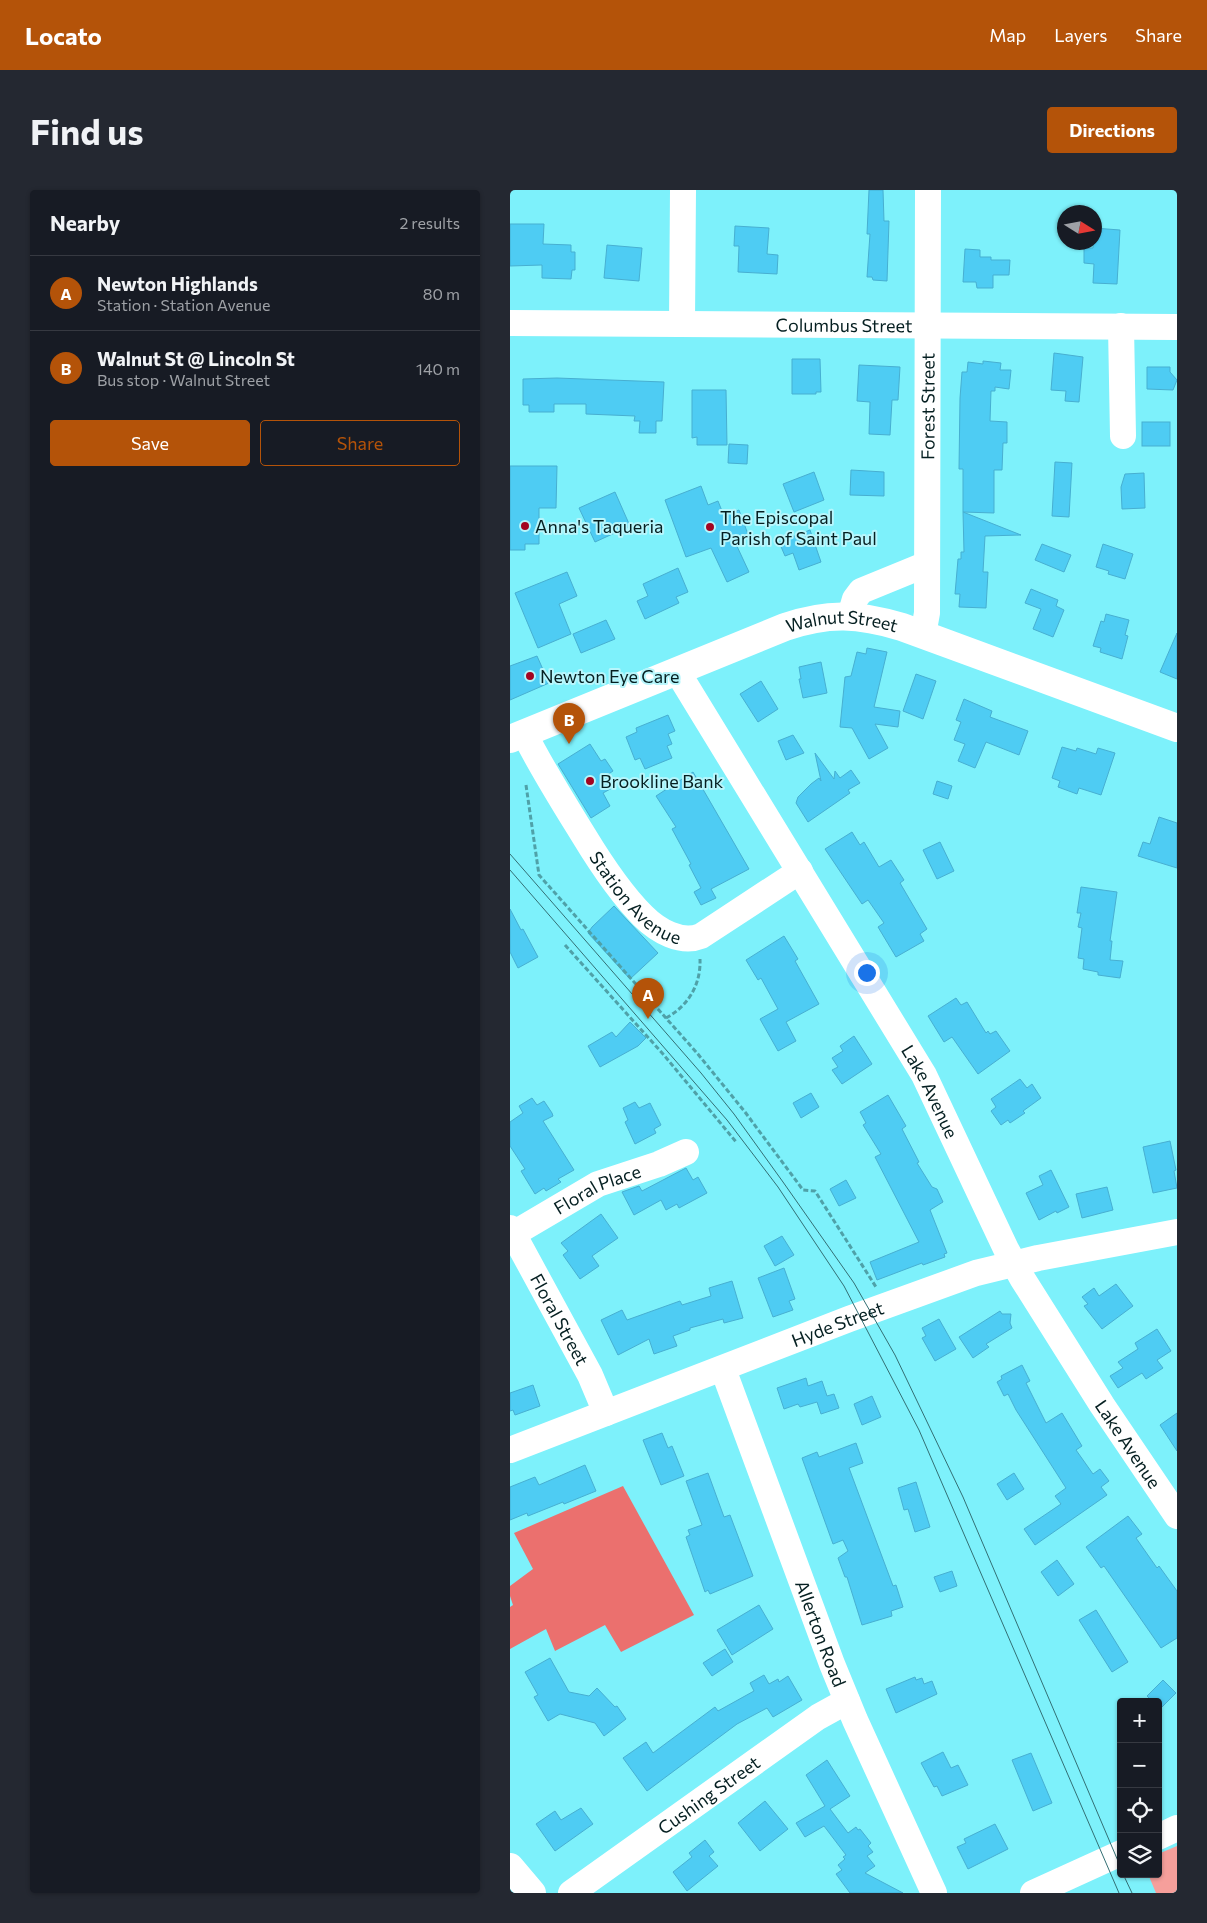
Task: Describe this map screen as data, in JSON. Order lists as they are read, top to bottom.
{
  "streets": {
    "main road": ["Walnut Street"],
    "street": [
      "Columbus Street",
      "Forest Street",
      "Station Avenue",
      "Lake Avenue",
      "Floral Place",
      "Floral Street",
      "Hyde Street",
      "Allerton Road",
      "Cushing Street"
    ]
  },
  "crossings": [
    ["Columbus Street", "Forest Street"],
    ["Forest Street", "Walnut Street"],
    ["Walnut Street", "Station Avenue"],
    ["Walnut Street", "Lake Avenue"],
    ["Station Avenue", "Lake Avenue"],
    ["Lake Avenue", "Hyde Street"],
    ["Floral Place", "Floral Street"],
    ["Floral Street", "Hyde Street"],
    ["Hyde Street", "Allerton Road"],
    ["Allerton Road", "Cushing Street"]
  ],
  "places": [
    "Anna's Taqueria",
    "The Episcopal Parish of Saint Paul",
    "Newton Eye Care",
    "Brookline Bank"
  ],
  "north": "right",
  "page": {
    "header": "Locato",
    "nav": ["Map", "Layers", "Share"],
    "buttons": [
      "Directions",
      ["Save", "Share"]
    ],
    "title": "Find us",
    "heading": ["Nearby", "2 results"],
    "list": [
      {
        "mark": "A",
        "name": "Newton Highlands",
        "note": "Station · Station Avenue",
        "value": "80 m"
      },
      {
        "mark": "B",
        "name": "Walnut St @ Lincoln St",
        "note": "Bus stop · Walnut Street",
        "value": "140 m"
      }
    ],
    "pins": ["B", "A"],
    "map_buttons": ["+", "−"]
  }
}
